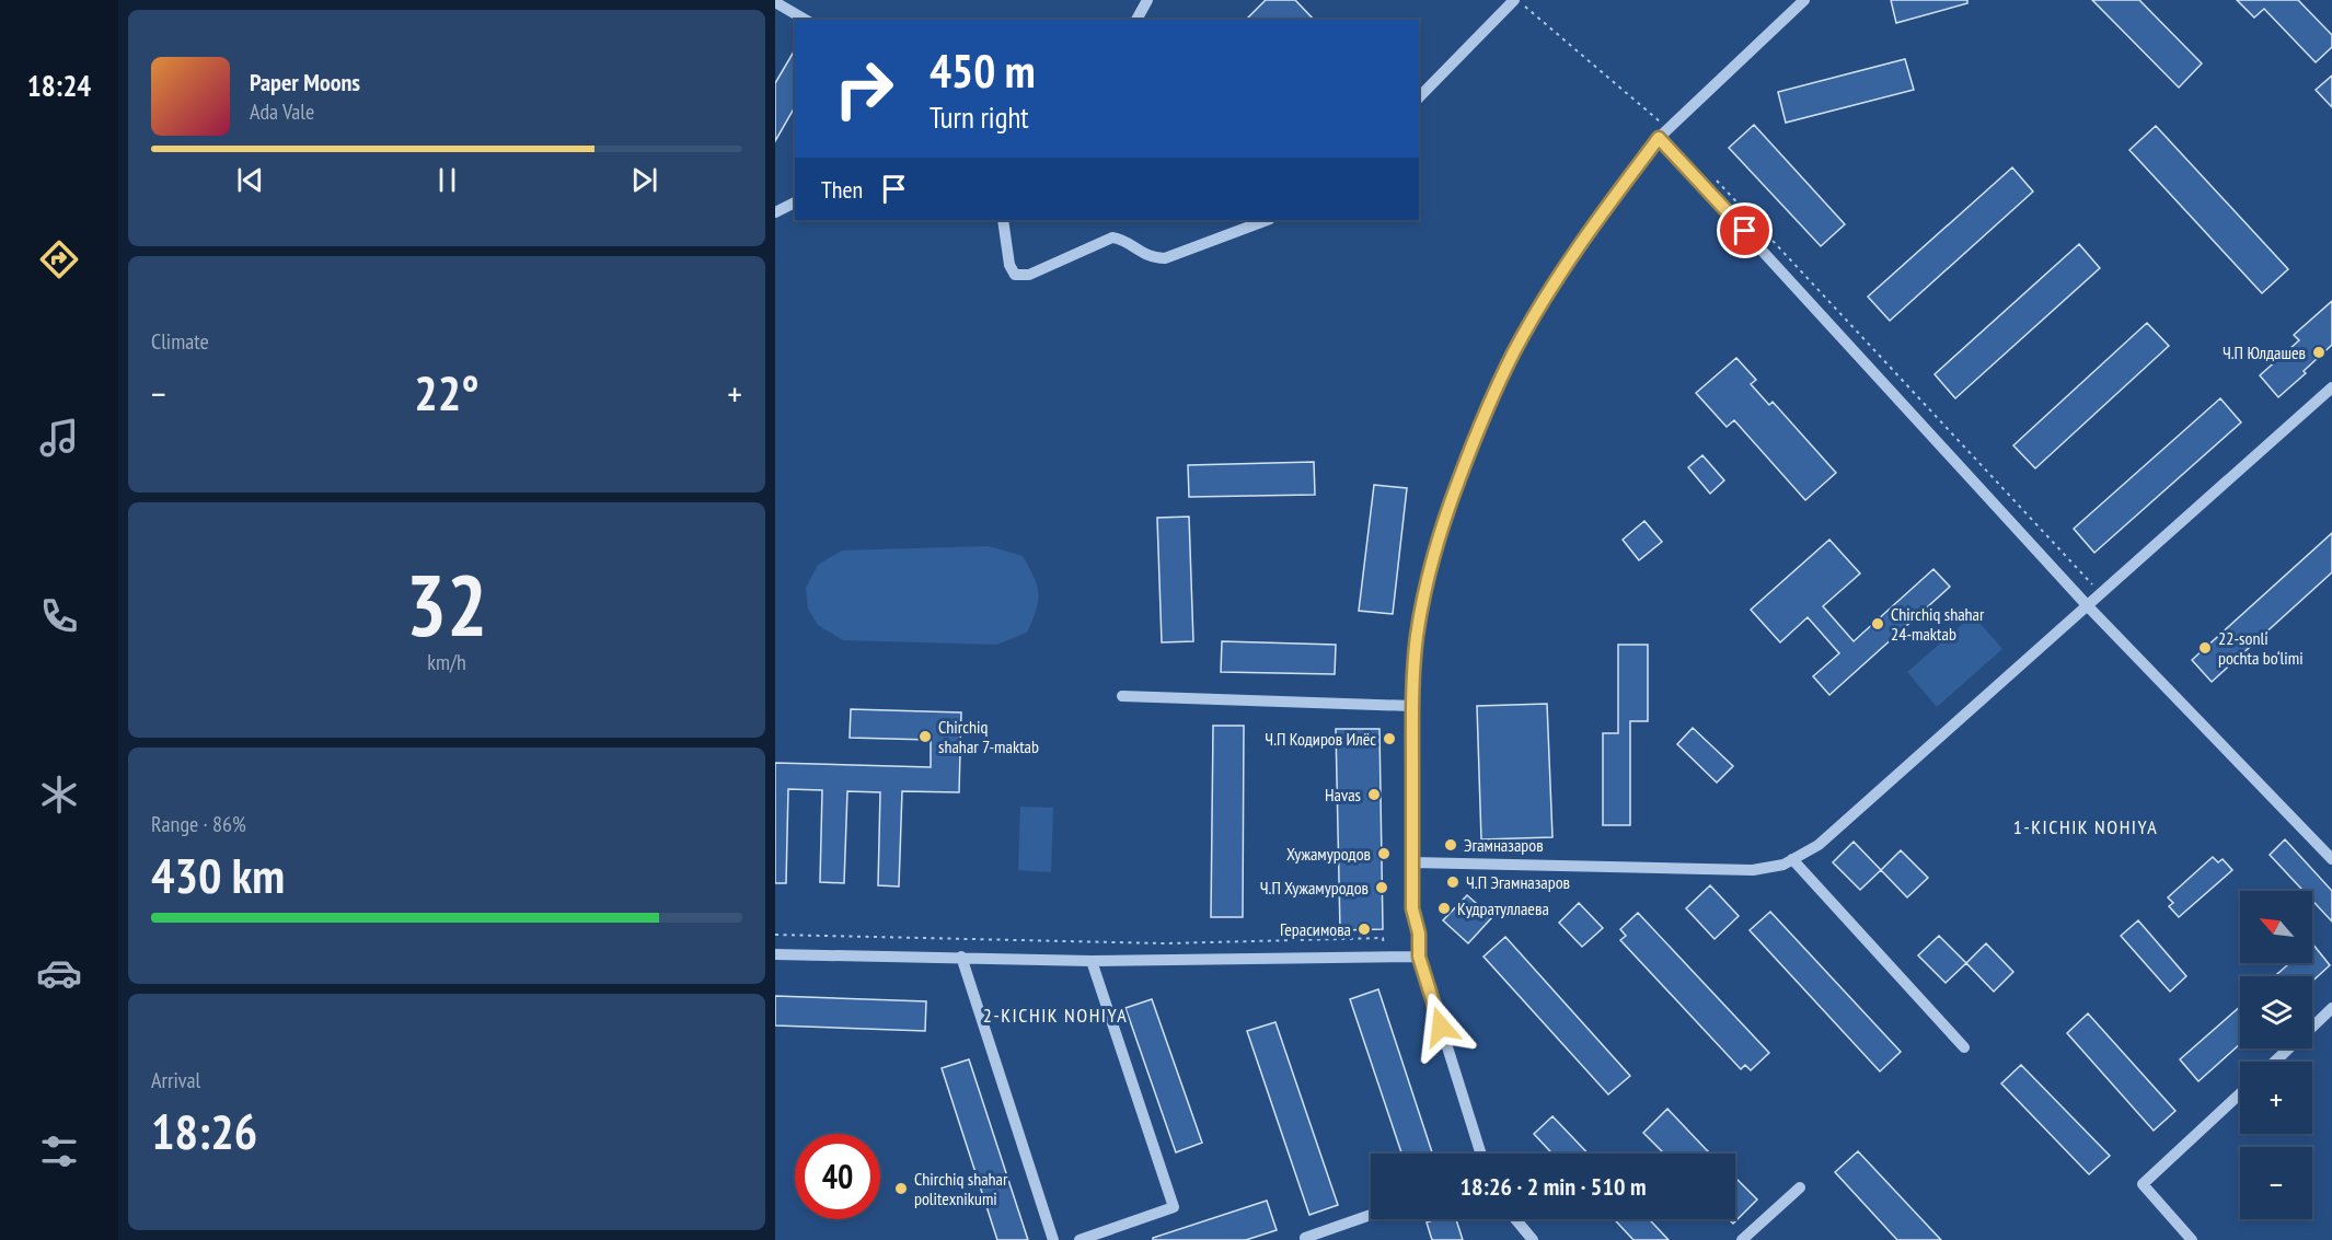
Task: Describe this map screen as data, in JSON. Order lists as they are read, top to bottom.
{
  "districts": ["1-KICHIK NOHIYA", "2-KICHIK NOHIYA"],
  "places": [
    "Ч.П Юлдашев",
    "Chirchiq shahar 24-maktab",
    "22-sonli pochta bo‘limi",
    "Chirchiq shahar 7-maktab",
    "Ч.П Кодиров Илёс",
    "Havas",
    "Эгамназаров",
    "Хужамуродов",
    "Ч.П Эгамназаров",
    "Ч.П Хужамуродов",
    "Кудратуллаева",
    "Герасимова",
    "Chirchiq shahar politexnikumi"
  ],
  "north": "top left",
  "page": {
    "tabs": "18:24",
    "turn": ["450 m", "Turn right"],
    "song": ["Paper Moons", "Ada Vale"],
    "then": "Then",
    "tile": [
      "Climate",
      ["32", "km/h"],
      ["Range · 86%", "430 km"],
      ["Arrival", "18:26"]
    ],
    "heat": ["−", "22°", "+"],
    "map_buttons": ["+", "−"],
    "limit": "40",
    "trip": "18:26 · 2 min · 510 m"
  }
}
